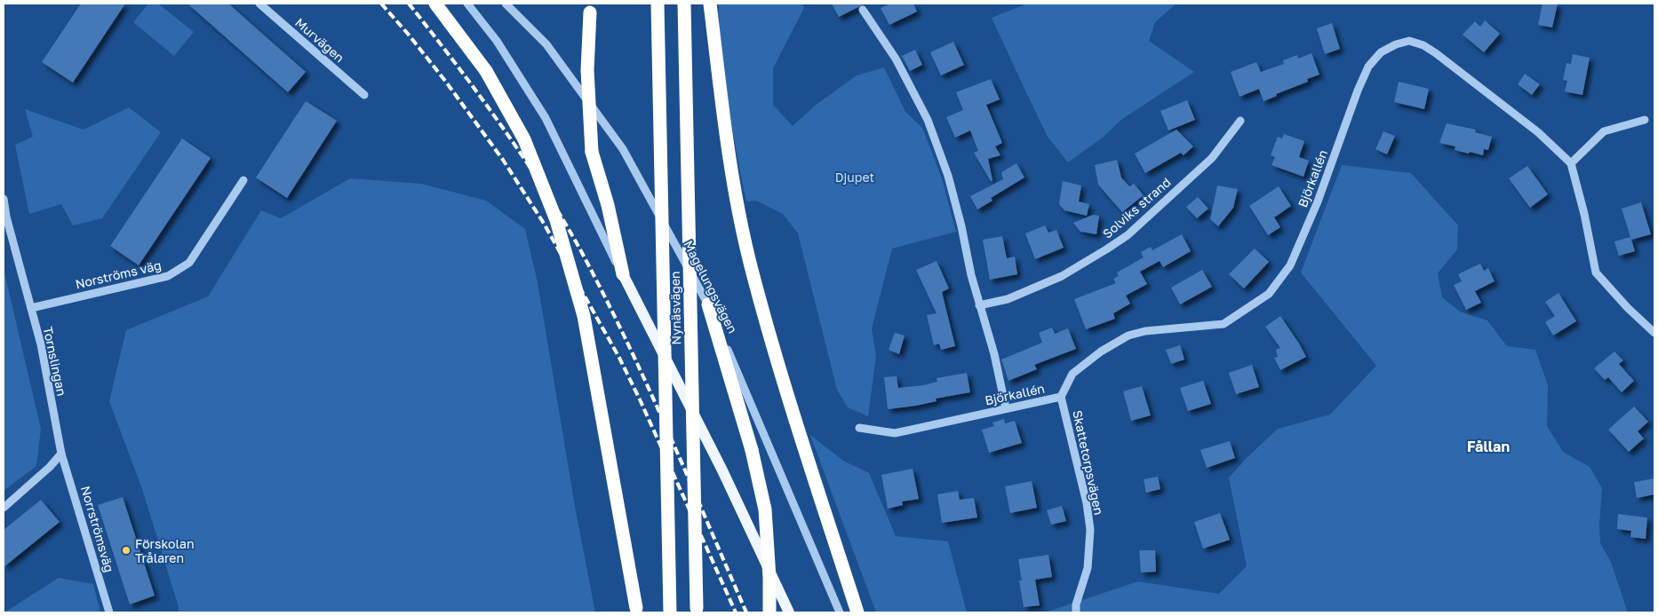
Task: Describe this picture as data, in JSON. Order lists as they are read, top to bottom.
{
  "streets": {
    "highway": ["Nynäsvägen"],
    "street": [
      "Murvägen",
      "Björkallén",
      "Solviks strand",
      "Norströms väg",
      "Magelungsvägen",
      "Tornslingan",
      "Skattetorpsvägen",
      "Norrströmsväg"
    ]
  },
  "crossings": [
    ["Björkallén", "Skattetorpsvägen"],
    ["Norströms väg", "Tornslingan"],
    ["Tornslingan", "Norrströmsväg"]
  ],
  "districts": ["Fållan"],
  "parks": ["Djupet"],
  "places": ["Förskolan Trålaren"]
}
